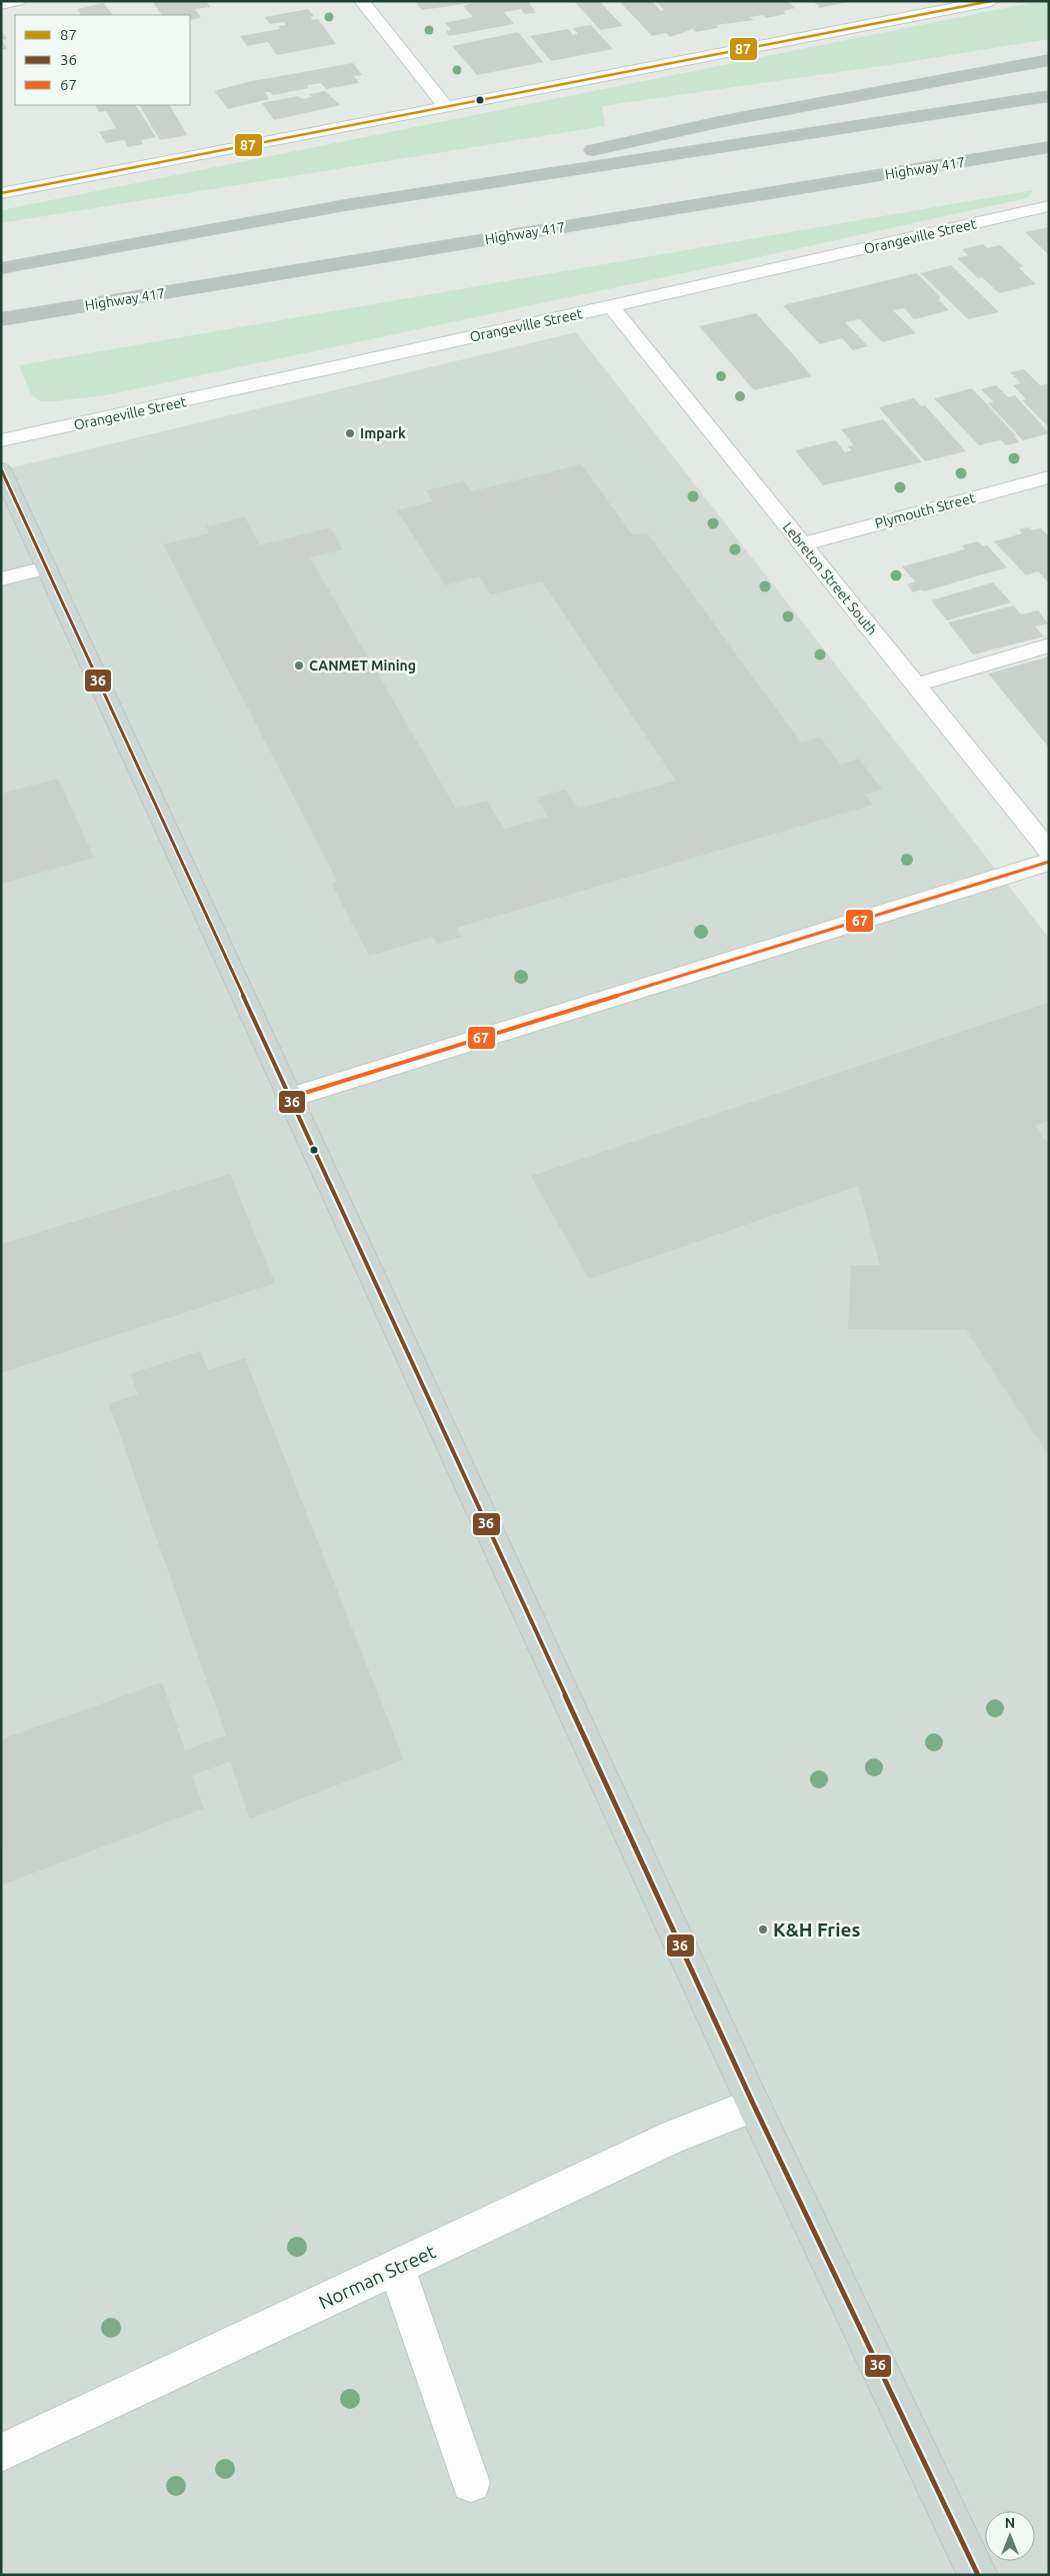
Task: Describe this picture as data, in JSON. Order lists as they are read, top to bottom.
{
  "streets": {
    "highway": ["Highway 417"],
    "street": [
      "Orangeville Street",
      "Plymouth Street",
      "Lebreton Street South",
      "Norman Street"
    ]
  },
  "crossings": [
    ["Orangeville Street", "Lebreton Street South"],
    ["Plymouth Street", "Lebreton Street South"]
  ],
  "places": ["Impark", "CANMET Mining", "K&H Fries"],
  "lines": ["transit line 87", "transit line 36", "transit line 67"],
  "legend": ["87", "36", "67"],
  "north": "top"
}
